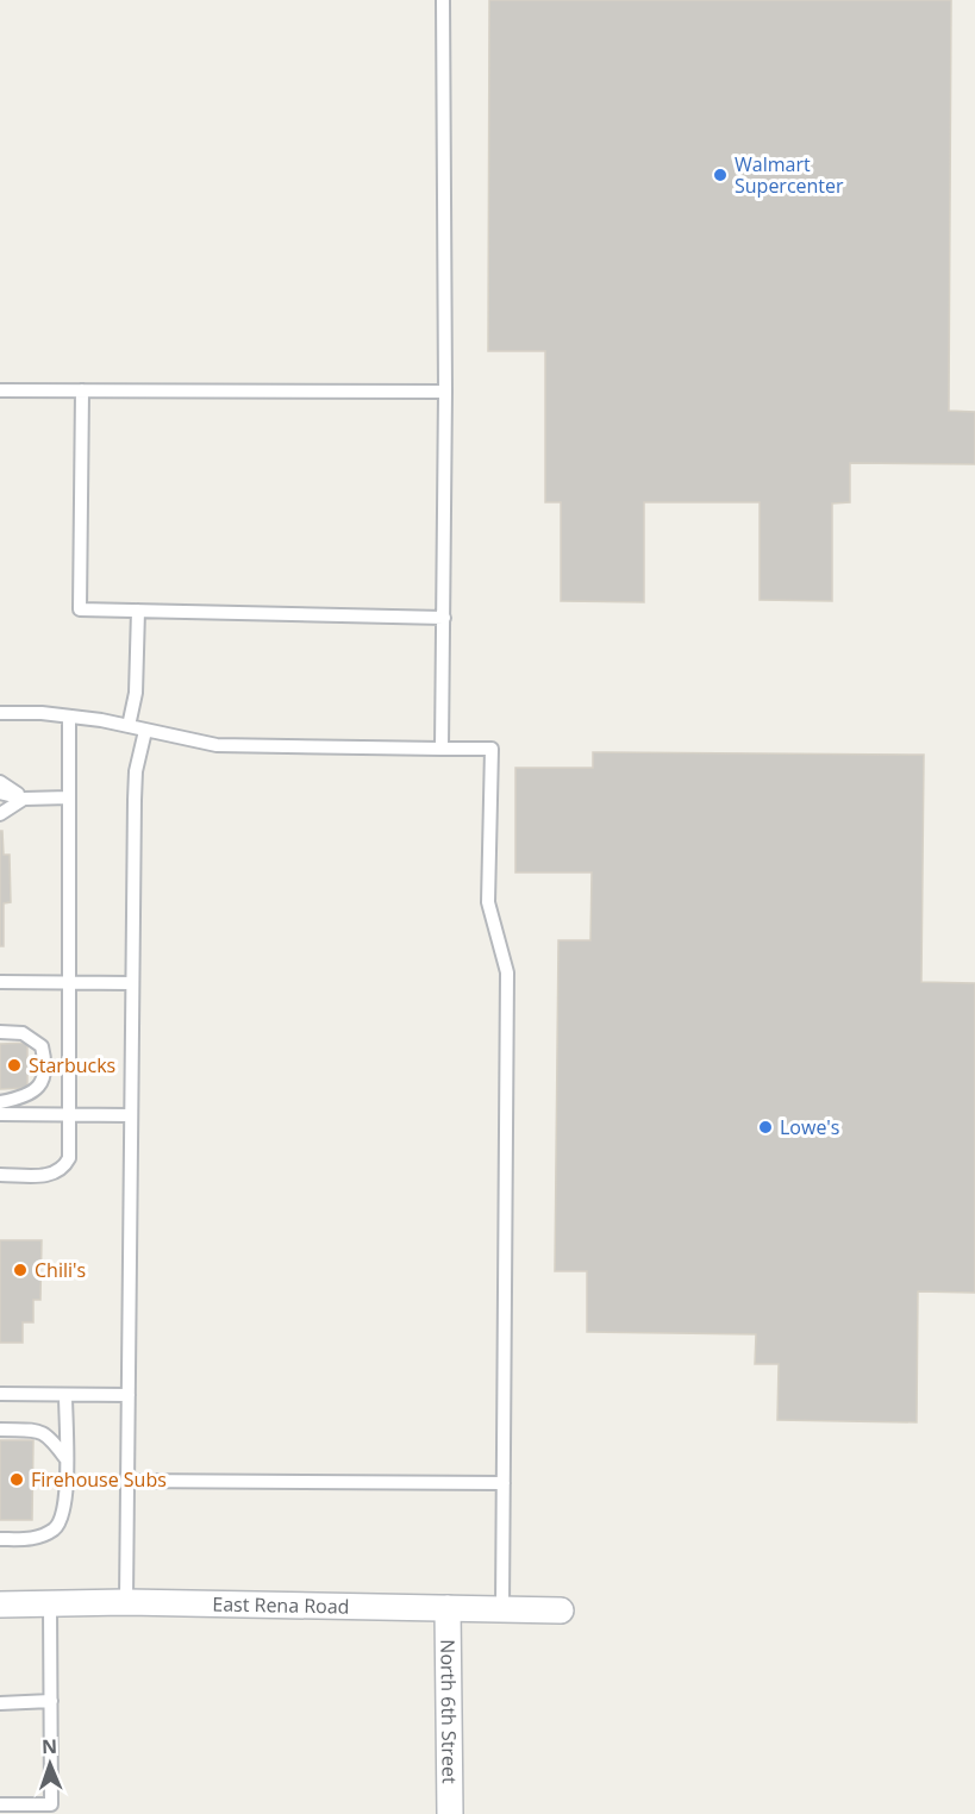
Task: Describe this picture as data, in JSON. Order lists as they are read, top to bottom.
{
  "streets": {
    "street": ["East Rena Road", "North 6th Street"]
  },
  "crossings": [
    ["East Rena Road", "North 6th Street"]
  ],
  "places": [
    "Walmart Supercenter",
    "Starbucks",
    "Lowe's",
    "Chili's",
    "Firehouse Subs"
  ],
  "north": "top"
}
